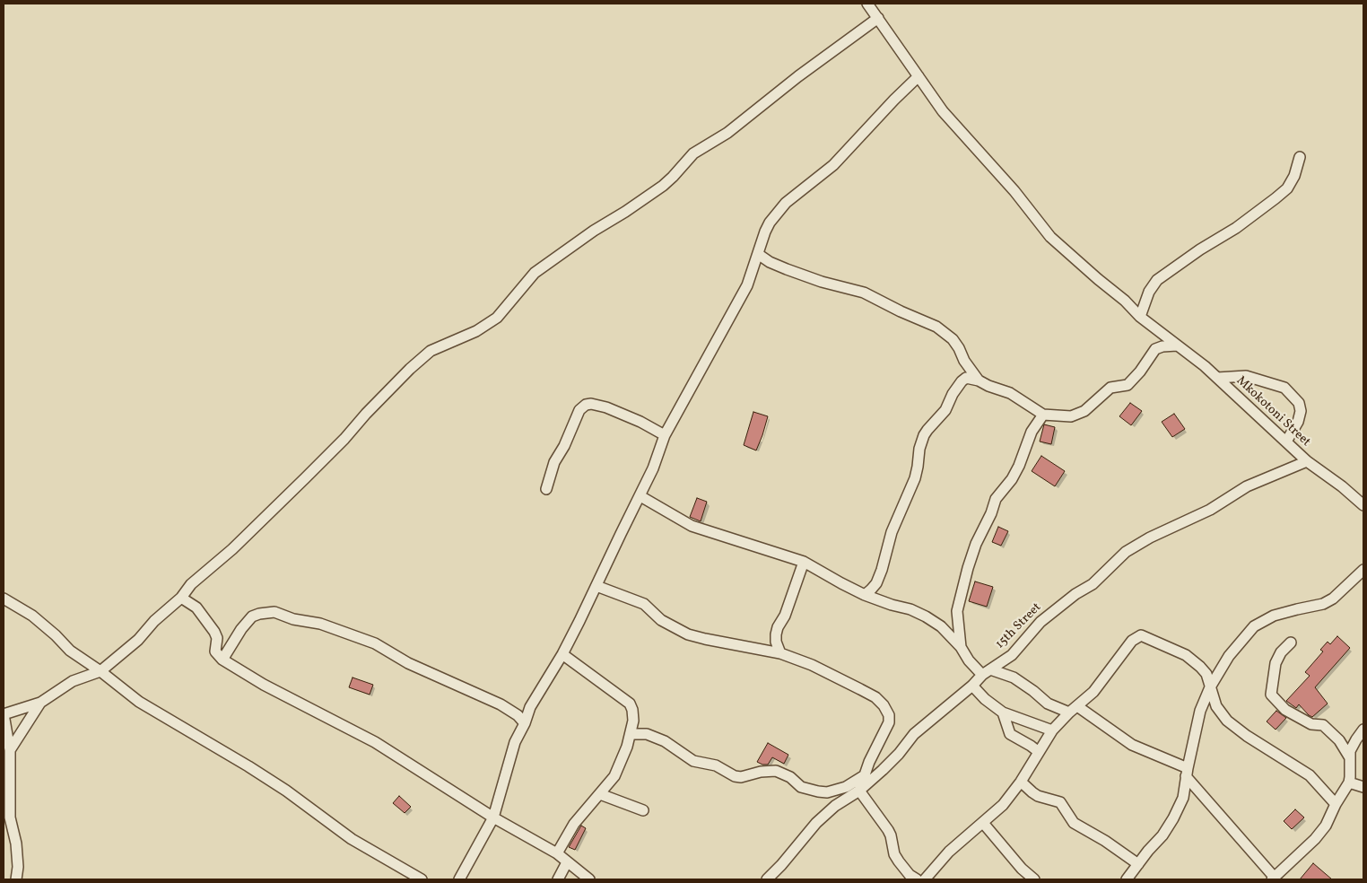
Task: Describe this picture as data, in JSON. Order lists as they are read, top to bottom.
{
  "streets": {
    "street": ["Mkokotoni Street", "15th Street"]
  },
  "crossings": [
    ["Mkokotoni Street", "15th Street"]
  ]
}
